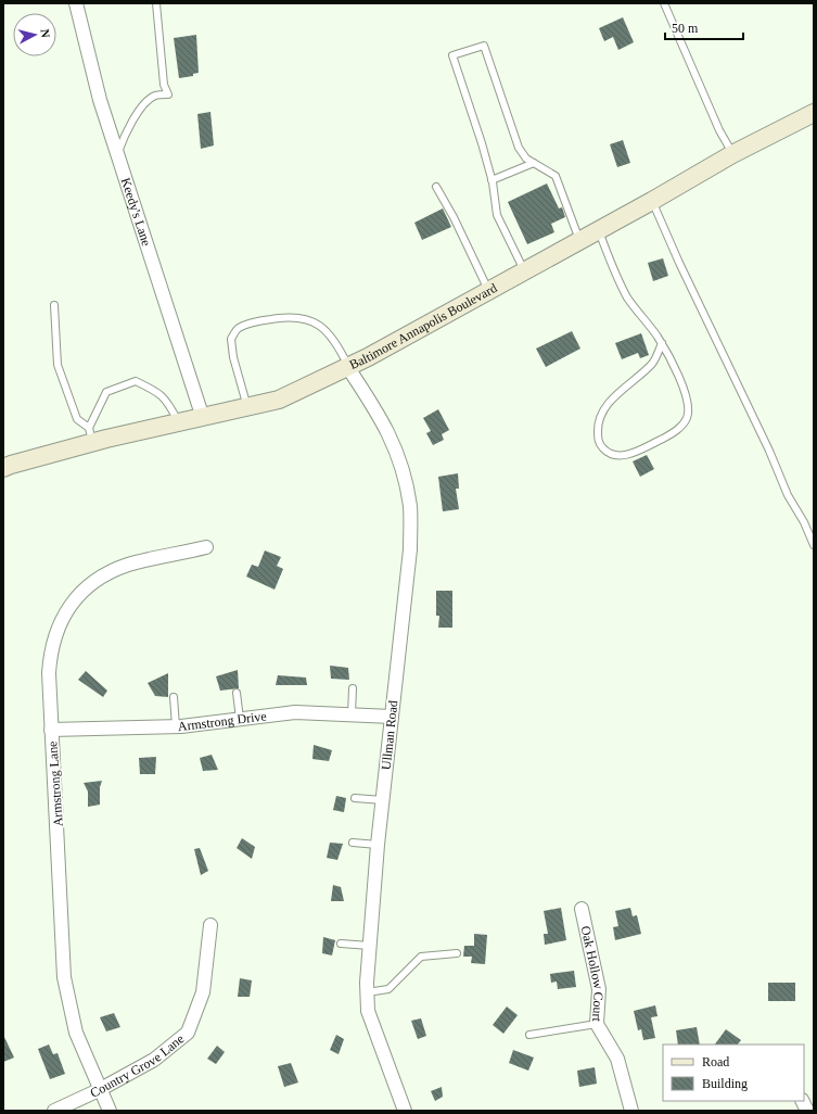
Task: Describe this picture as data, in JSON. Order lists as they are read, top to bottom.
{
  "streets": {
    "main road": ["Baltimore Annapolis Boulevard"],
    "street": [
      "Keedy's Lane",
      "Armstrong Drive",
      "Ullman Road",
      "Armstrong Lane",
      "Oak Hollow Court",
      "Country Grove Lane"
    ]
  },
  "crossings": [
    ["Keedy's Lane", "Baltimore Annapolis Boulevard"],
    ["Baltimore Annapolis Boulevard", "Ullman Road"],
    ["Armstrong Drive", "Ullman Road"],
    ["Armstrong Drive", "Armstrong Lane"],
    ["Armstrong Lane", "Country Grove Lane"]
  ],
  "legend": ["Road", "Building"],
  "scale_bar": "50 m",
  "north": "right"
}
